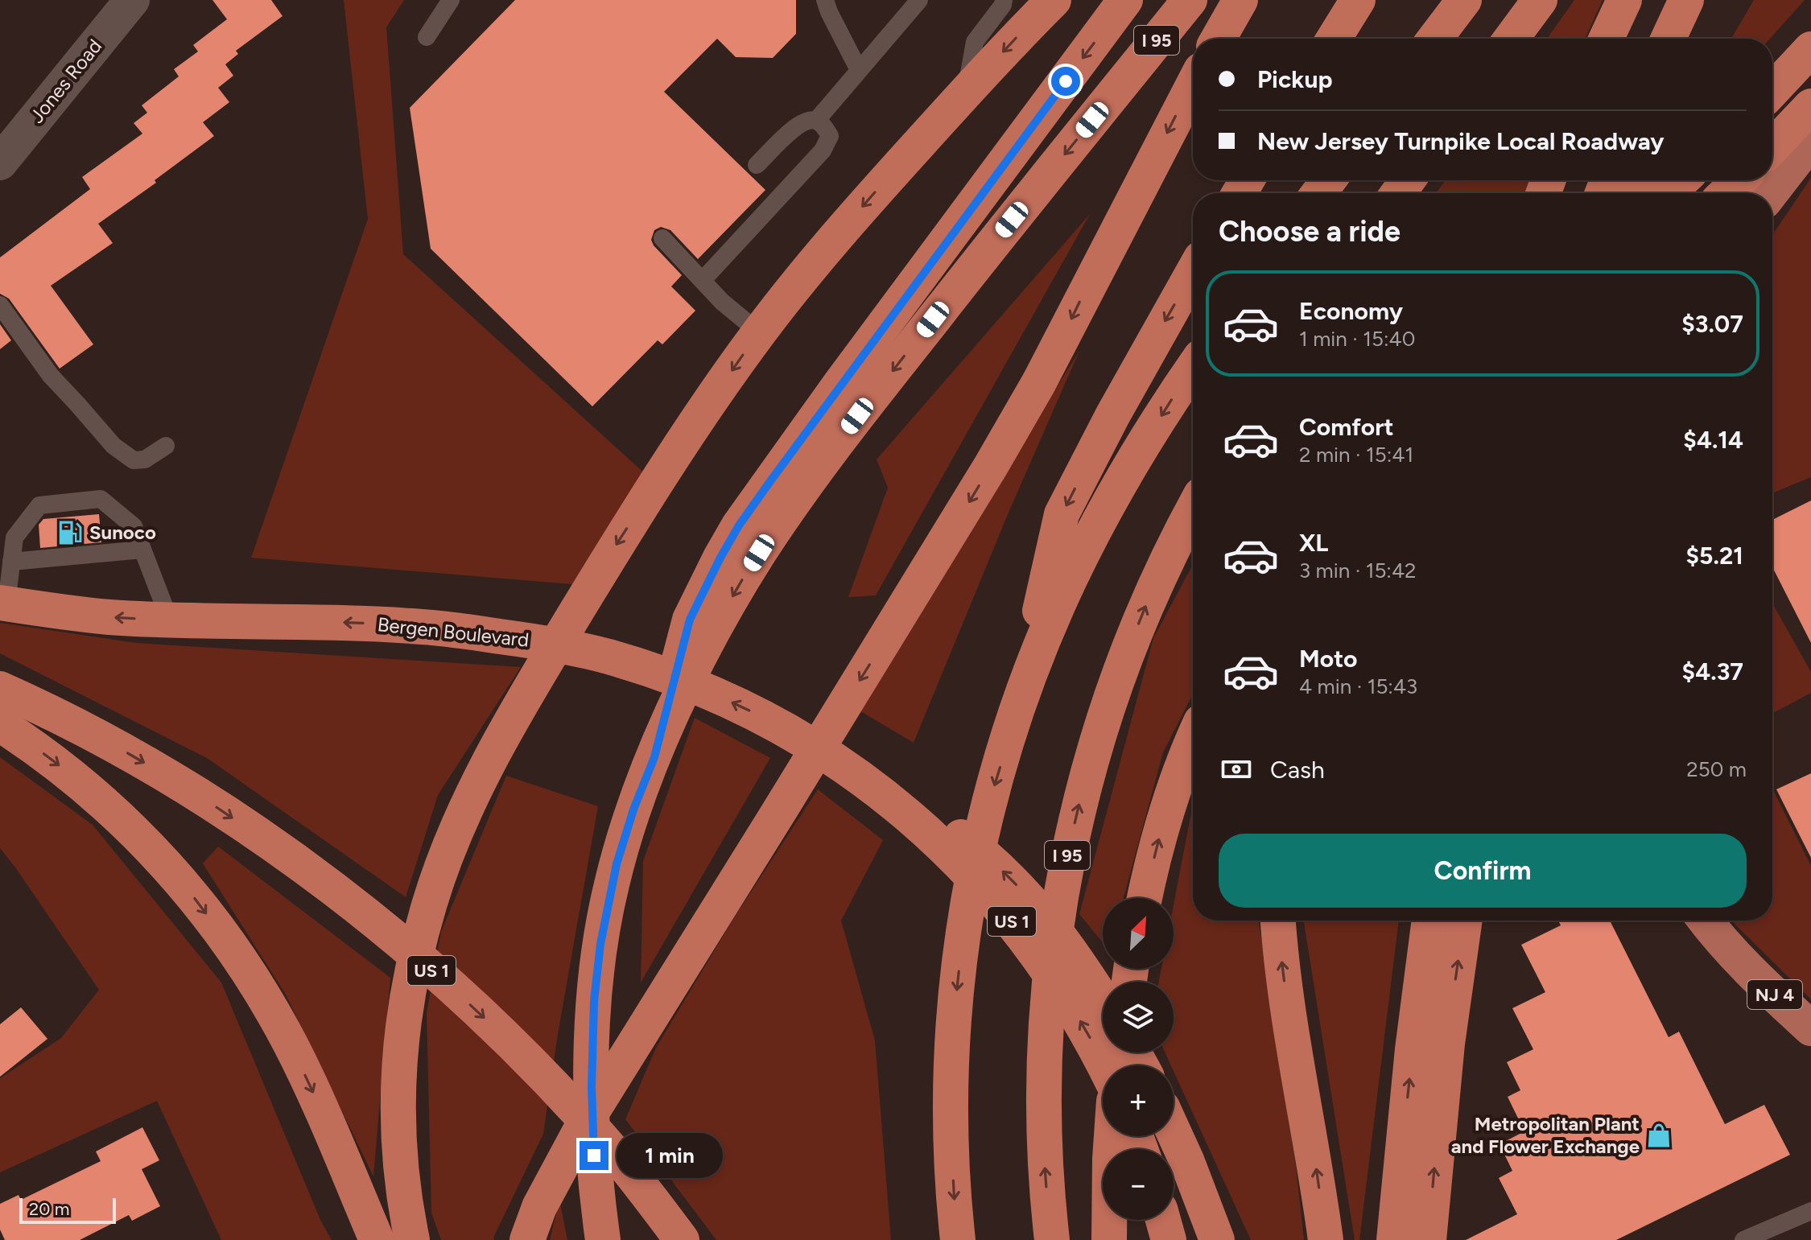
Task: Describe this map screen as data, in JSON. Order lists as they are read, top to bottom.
{
  "streets": {
    "highway": [
      "I 95",
      "Bergen Boulevard",
      "US 1",
      "NJ 4"
    ],
    "street": ["Jones Road"]
  },
  "crossings": [
    ["Bergen Boulevard", "US 1"]
  ],
  "one_way": ["Bergen Boulevard"],
  "places": {
    "fuel station": ["Sunoco"],
    "shop": ["Metropolitan Plant and Flower Exchange"]
  },
  "scale_bar": "20 m",
  "north": "top right",
  "page": {
    "banner": ["Pickup", "New Jersey Turnpike Local Roadway"],
    "heading": "Choose a ride",
    "list": [
      {
        "name": "Economy",
        "note": "1 min · 15:40",
        "value": "$3.07"
      },
      {
        "name": "Comfort",
        "note": "2 min · 15:41",
        "value": "$4.14"
      },
      {
        "name": "XL",
        "note": "3 min · 15:42",
        "value": "$5.21"
      },
      {
        "name": "Moto",
        "note": "4 min · 15:43",
        "value": "$4.37"
      }
    ],
    "pay": ["Cash", "250 m"],
    "buttons": "Confirm",
    "map_buttons": ["+", "−"],
    "bubble": "1 min",
    "scale": "20 m"
  }
}
